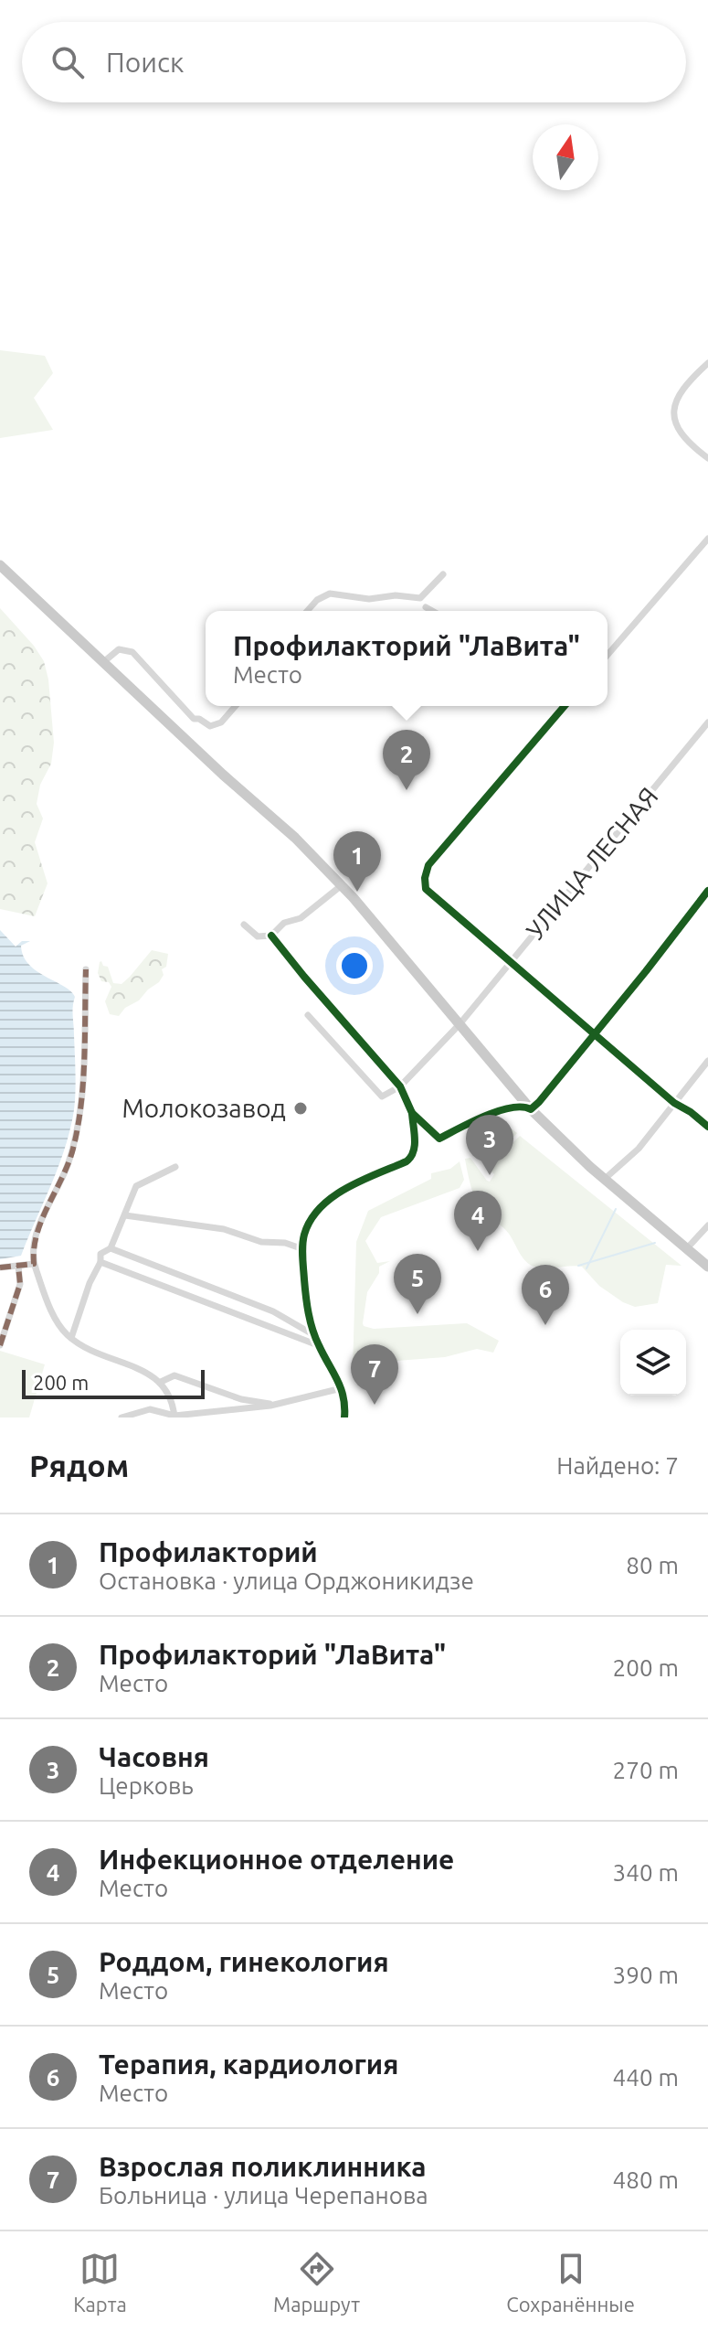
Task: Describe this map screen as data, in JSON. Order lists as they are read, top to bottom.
{
  "streets": {
    "street": ["УЛИЦА ЛЕСНАЯ"]
  },
  "places": ["Молокозавод"],
  "scale_bar": "200 m",
  "north": "top",
  "page": {
    "search": "Поиск",
    "popup": ["Профилакторий \"ЛаВита\"", "Место"],
    "pins": [
      "2",
      "1",
      "3",
      "4",
      "5",
      "6",
      "7"
    ],
    "scale": "200 m",
    "heading": ["Рядом", "Найдено: 7"],
    "list": [
      {
        "mark": "1",
        "name": "Профилакторий",
        "note": "Остановка · улица Орджоникидзе",
        "value": "80 m"
      },
      {
        "mark": "2",
        "name": "Профилакторий \"ЛаВита\"",
        "note": "Место",
        "value": "200 m"
      },
      {
        "mark": "3",
        "name": "Часовня",
        "note": "Церковь",
        "value": "270 m"
      },
      {
        "mark": "4",
        "name": "Инфекционное отделение",
        "note": "Место",
        "value": "340 m"
      },
      {
        "mark": "5",
        "name": "Роддом, гинекология",
        "note": "Место",
        "value": "390 m"
      },
      {
        "mark": "6",
        "name": "Терапия, кардиология",
        "note": "Место",
        "value": "440 m"
      },
      {
        "mark": "7",
        "name": "Взрослая поликлинника",
        "note": "Больница · улица Черепанова",
        "value": "480 m"
      }
    ],
    "nav": ["Карта", "Маршрут", "Сохранённые"]
  }
}
